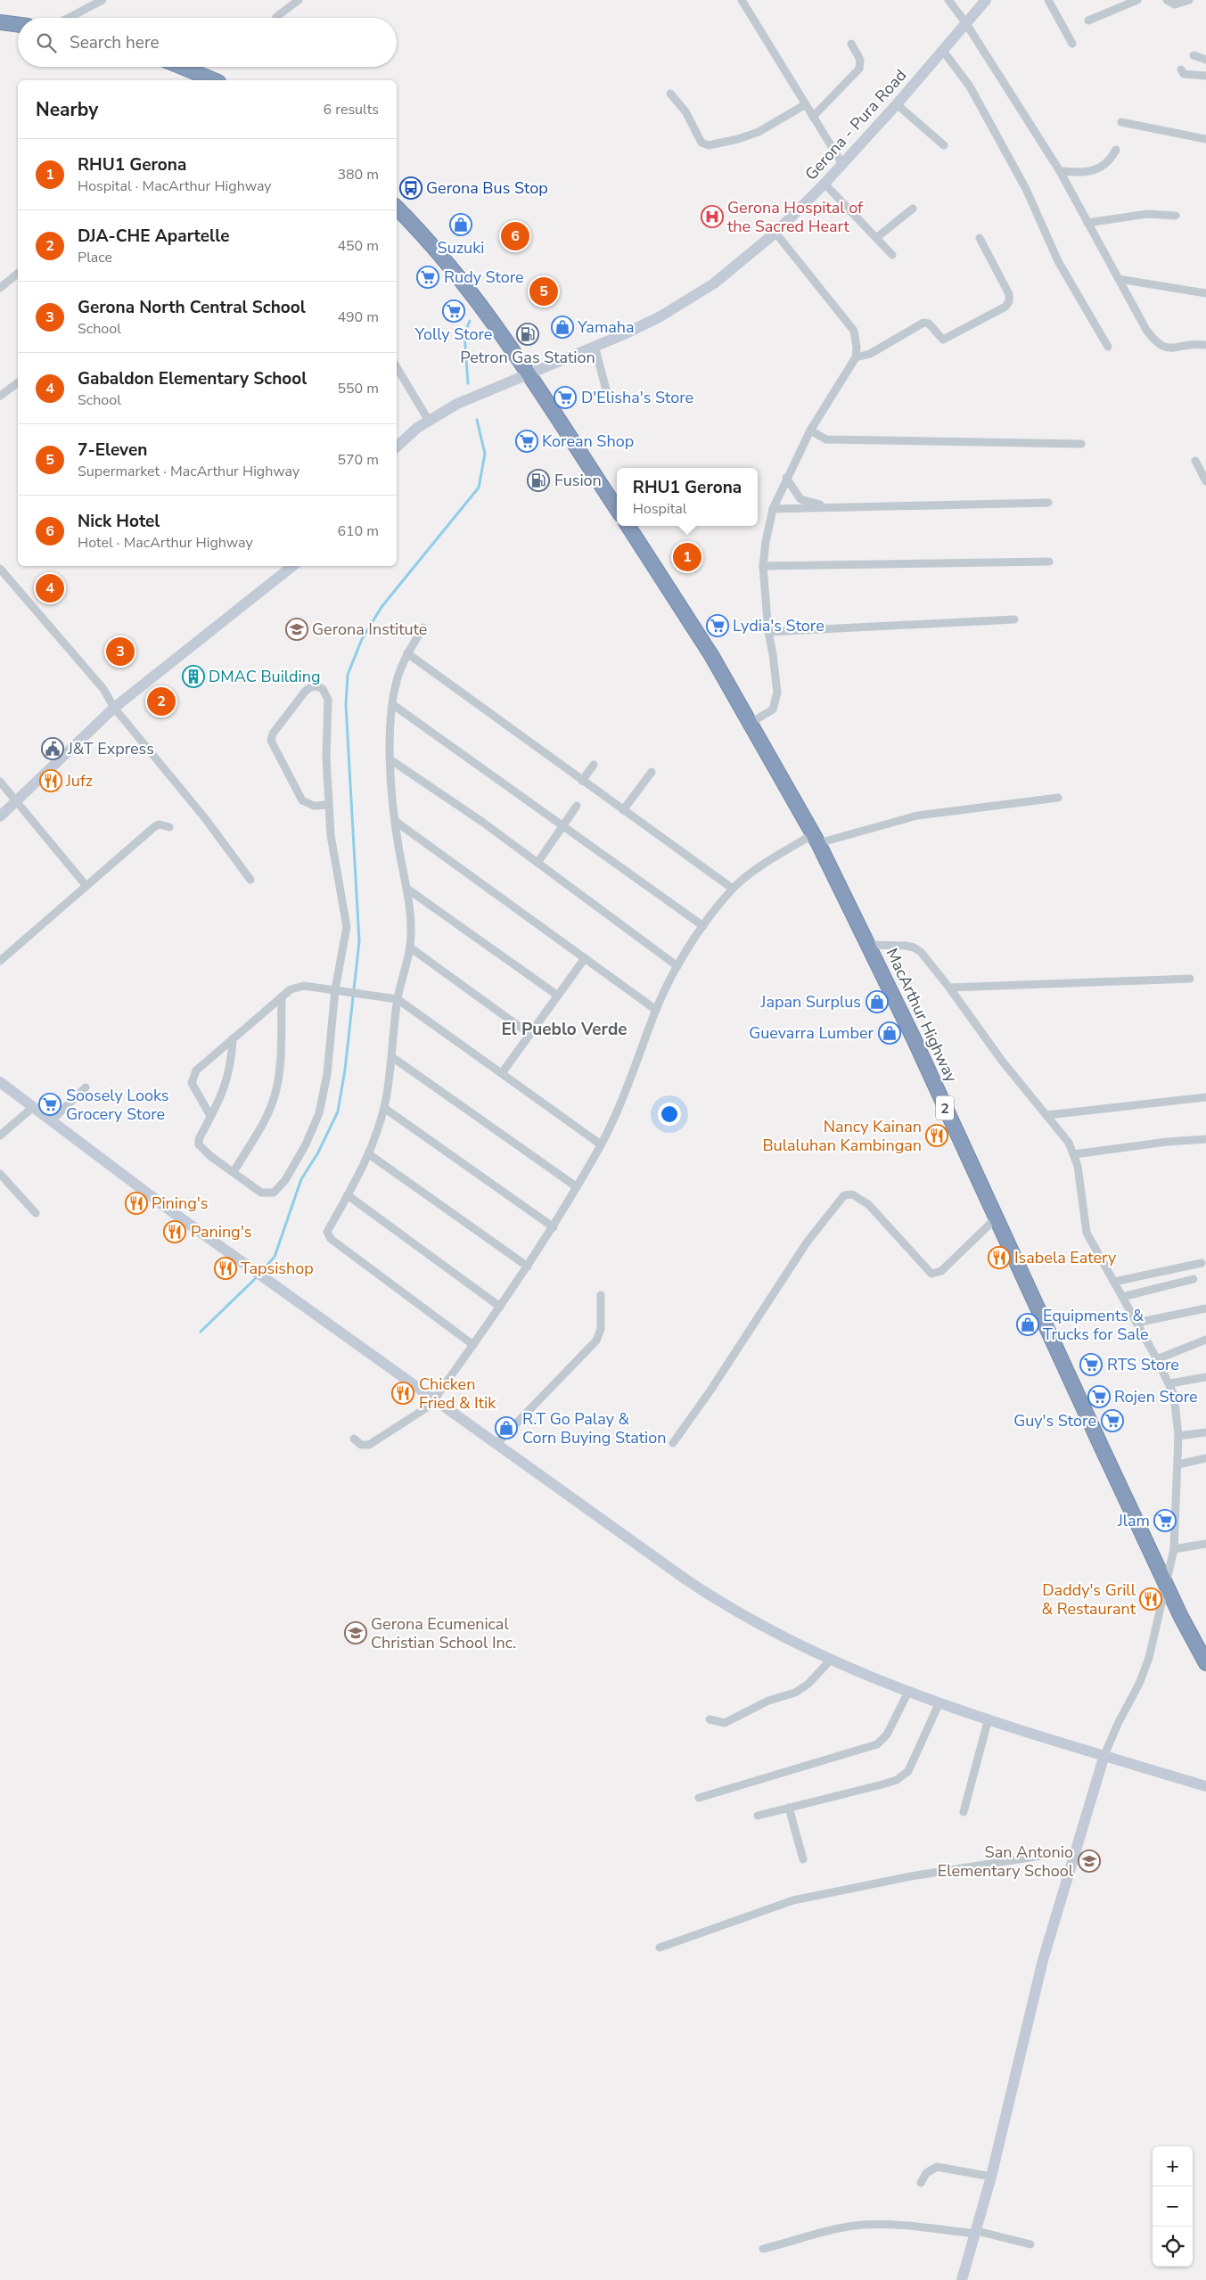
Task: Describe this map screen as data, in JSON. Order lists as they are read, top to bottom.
{
  "streets": {
    "highway": ["MacArthur Highway", "2"],
    "main road": ["Gerona - Pura Road"]
  },
  "districts": ["El Pueblo Verde"],
  "places": {
    "bus stop": ["Gerona Bus Stop"],
    "hospital": ["Gerona Hospital of the Sacred Heart"],
    "shop": [
      "Suzuki",
      "Yamaha",
      "Japan Surplus",
      "Guevarra Lumber",
      "Equipments & Trucks for Sale",
      "R.T Go Palay & Corn Buying Station"
    ],
    "supermarket": [
      "Rudy Store",
      "Yolly Store",
      "D'Elisha's Store",
      "Korean Shop",
      "Lydia's Store",
      "Soosely Looks Grocery Store",
      "RTS Store",
      "Rojen Store",
      "Guy's Store",
      "Jlam"
    ],
    "fuel station": ["Petron Gas Station", "Fusion"],
    "school or university": ["Gerona Institute", "Gerona Ecumenical Christian School Inc.", "San Antonio Elementary School"],
    "building": ["DMAC Building"],
    "public building": ["J&T Express"],
    "restaurant": [
      "Jufz",
      "Nancy Kainan Bulaluhan Kambingan",
      "Pining's",
      "Paning's",
      "Isabela Eatery",
      "Tapsishop",
      "Chicken Fried & Itik",
      "Daddy's Grill & Restaurant"
    ]
  },
  "page": {
    "search": "Search here",
    "heading": ["Nearby", "6 results"],
    "list": [
      {
        "mark": "1",
        "name": "RHU1 Gerona",
        "note": "Hospital · MacArthur Highway",
        "value": "380 m"
      },
      {
        "mark": "2",
        "name": "DJA-CHE Apartelle",
        "note": "Place",
        "value": "450 m"
      },
      {
        "mark": "3",
        "name": "Gerona North Central School",
        "note": "School",
        "value": "490 m"
      },
      {
        "mark": "4",
        "name": "Gabaldon Elementary School",
        "note": "School",
        "value": "550 m"
      },
      {
        "mark": "5",
        "name": "7-Eleven",
        "note": "Supermarket · MacArthur Highway",
        "value": "570 m"
      },
      {
        "mark": "6",
        "name": "Nick Hotel",
        "note": "Hotel · MacArthur Highway",
        "value": "610 m"
      }
    ],
    "pins": [
      "6",
      "5",
      "1",
      "4",
      "3",
      "2"
    ],
    "popup": ["RHU1 Gerona", "Hospital"],
    "map_buttons": ["+", "−"]
  }
}
